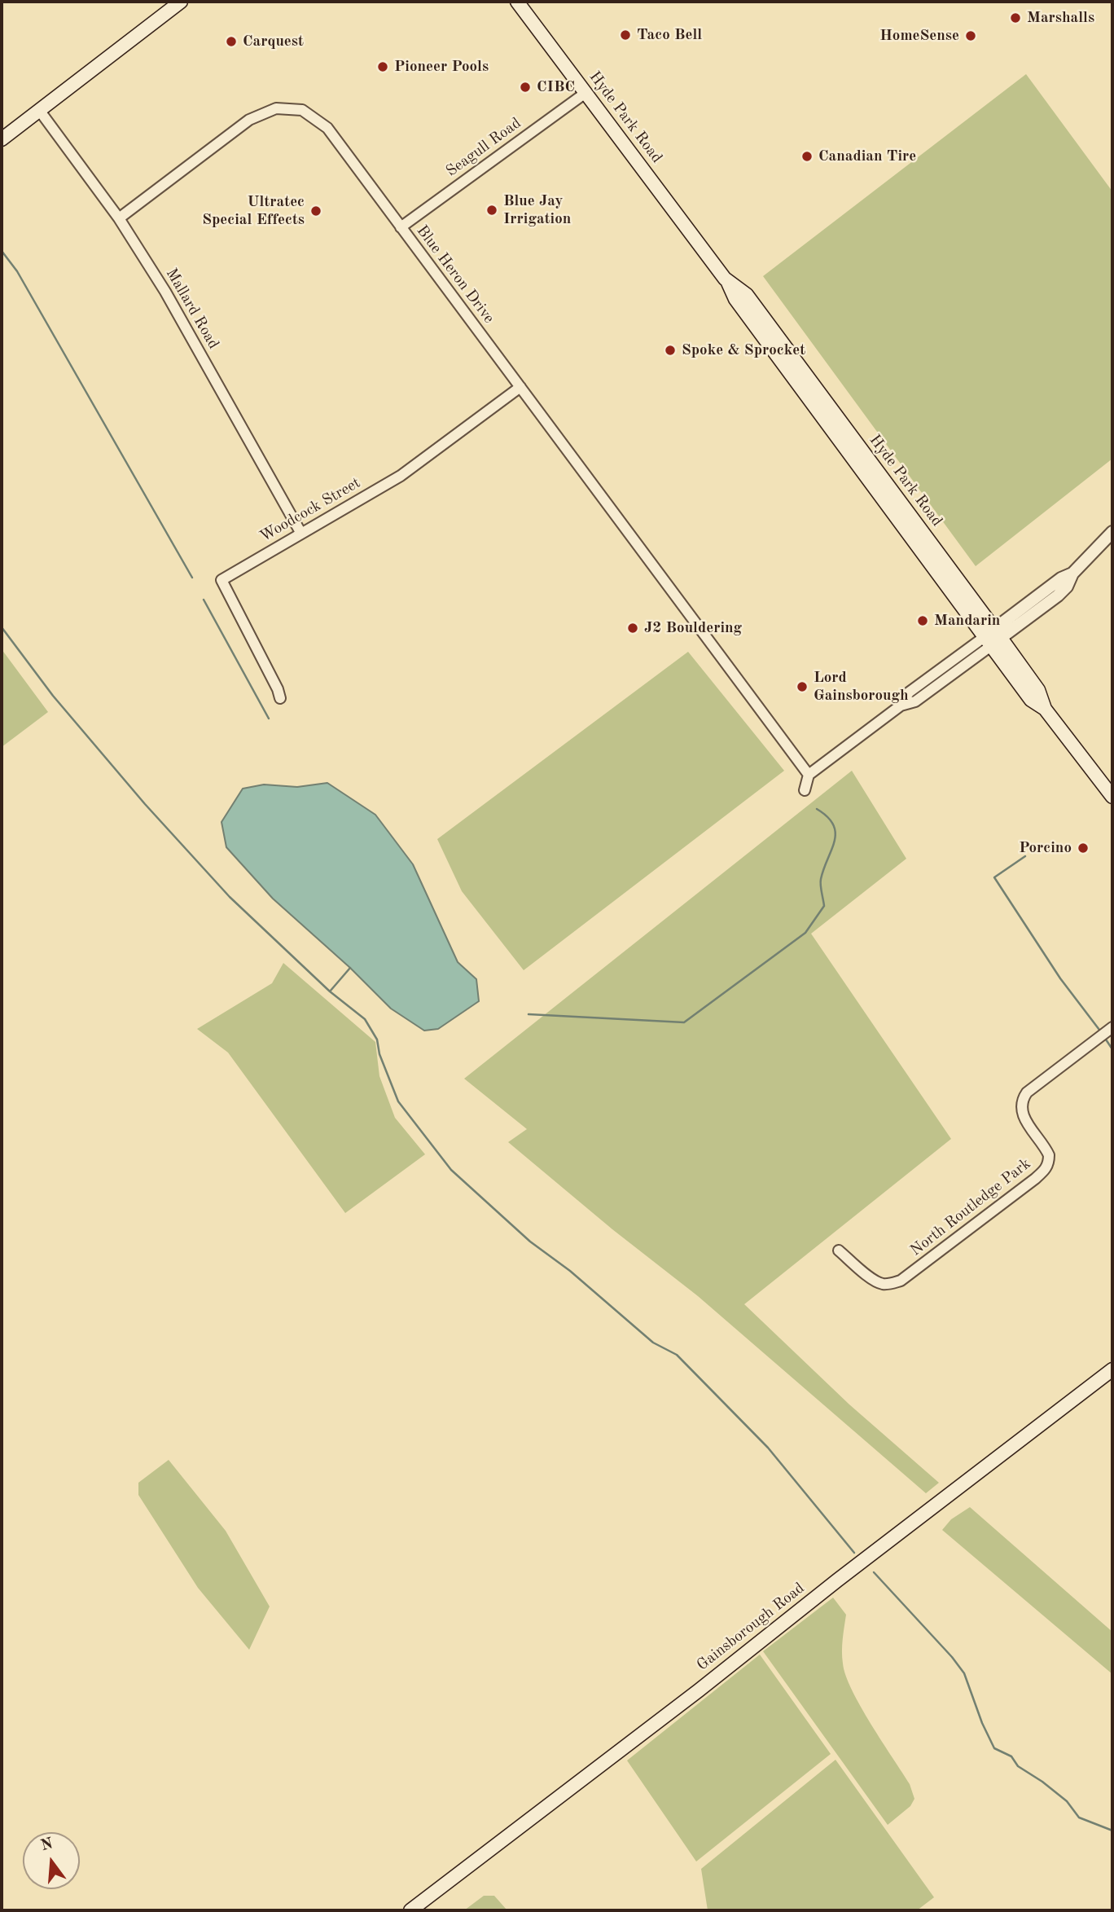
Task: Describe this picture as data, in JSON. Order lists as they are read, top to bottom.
{
  "streets": {
    "main road": ["Hyde Park Road", "Gainsborough Road"],
    "street": [
      "Seagull Road",
      "Blue Heron Drive",
      "Mallard Road",
      "Woodcock Street",
      "North Routledge Park"
    ]
  },
  "crossings": [
    ["Hyde Park Road", "Seagull Road"],
    ["Seagull Road", "Blue Heron Drive"],
    ["Blue Heron Drive", "Mallard Road"],
    ["Blue Heron Drive", "Woodcock Street"],
    ["Mallard Road", "Woodcock Street"]
  ],
  "places": [
    "Marshalls",
    "Taco Bell",
    "HomeSense",
    "Carquest",
    "Pioneer Pools",
    "CIBC",
    "Canadian Tire",
    "Blue Jay Irrigation",
    "Ultratec Special Effects",
    "Spoke & Sprocket",
    "Mandarin",
    "J2 Bouldering",
    "Lord Gainsborough",
    "Porcino"
  ],
  "north": "top"
}
